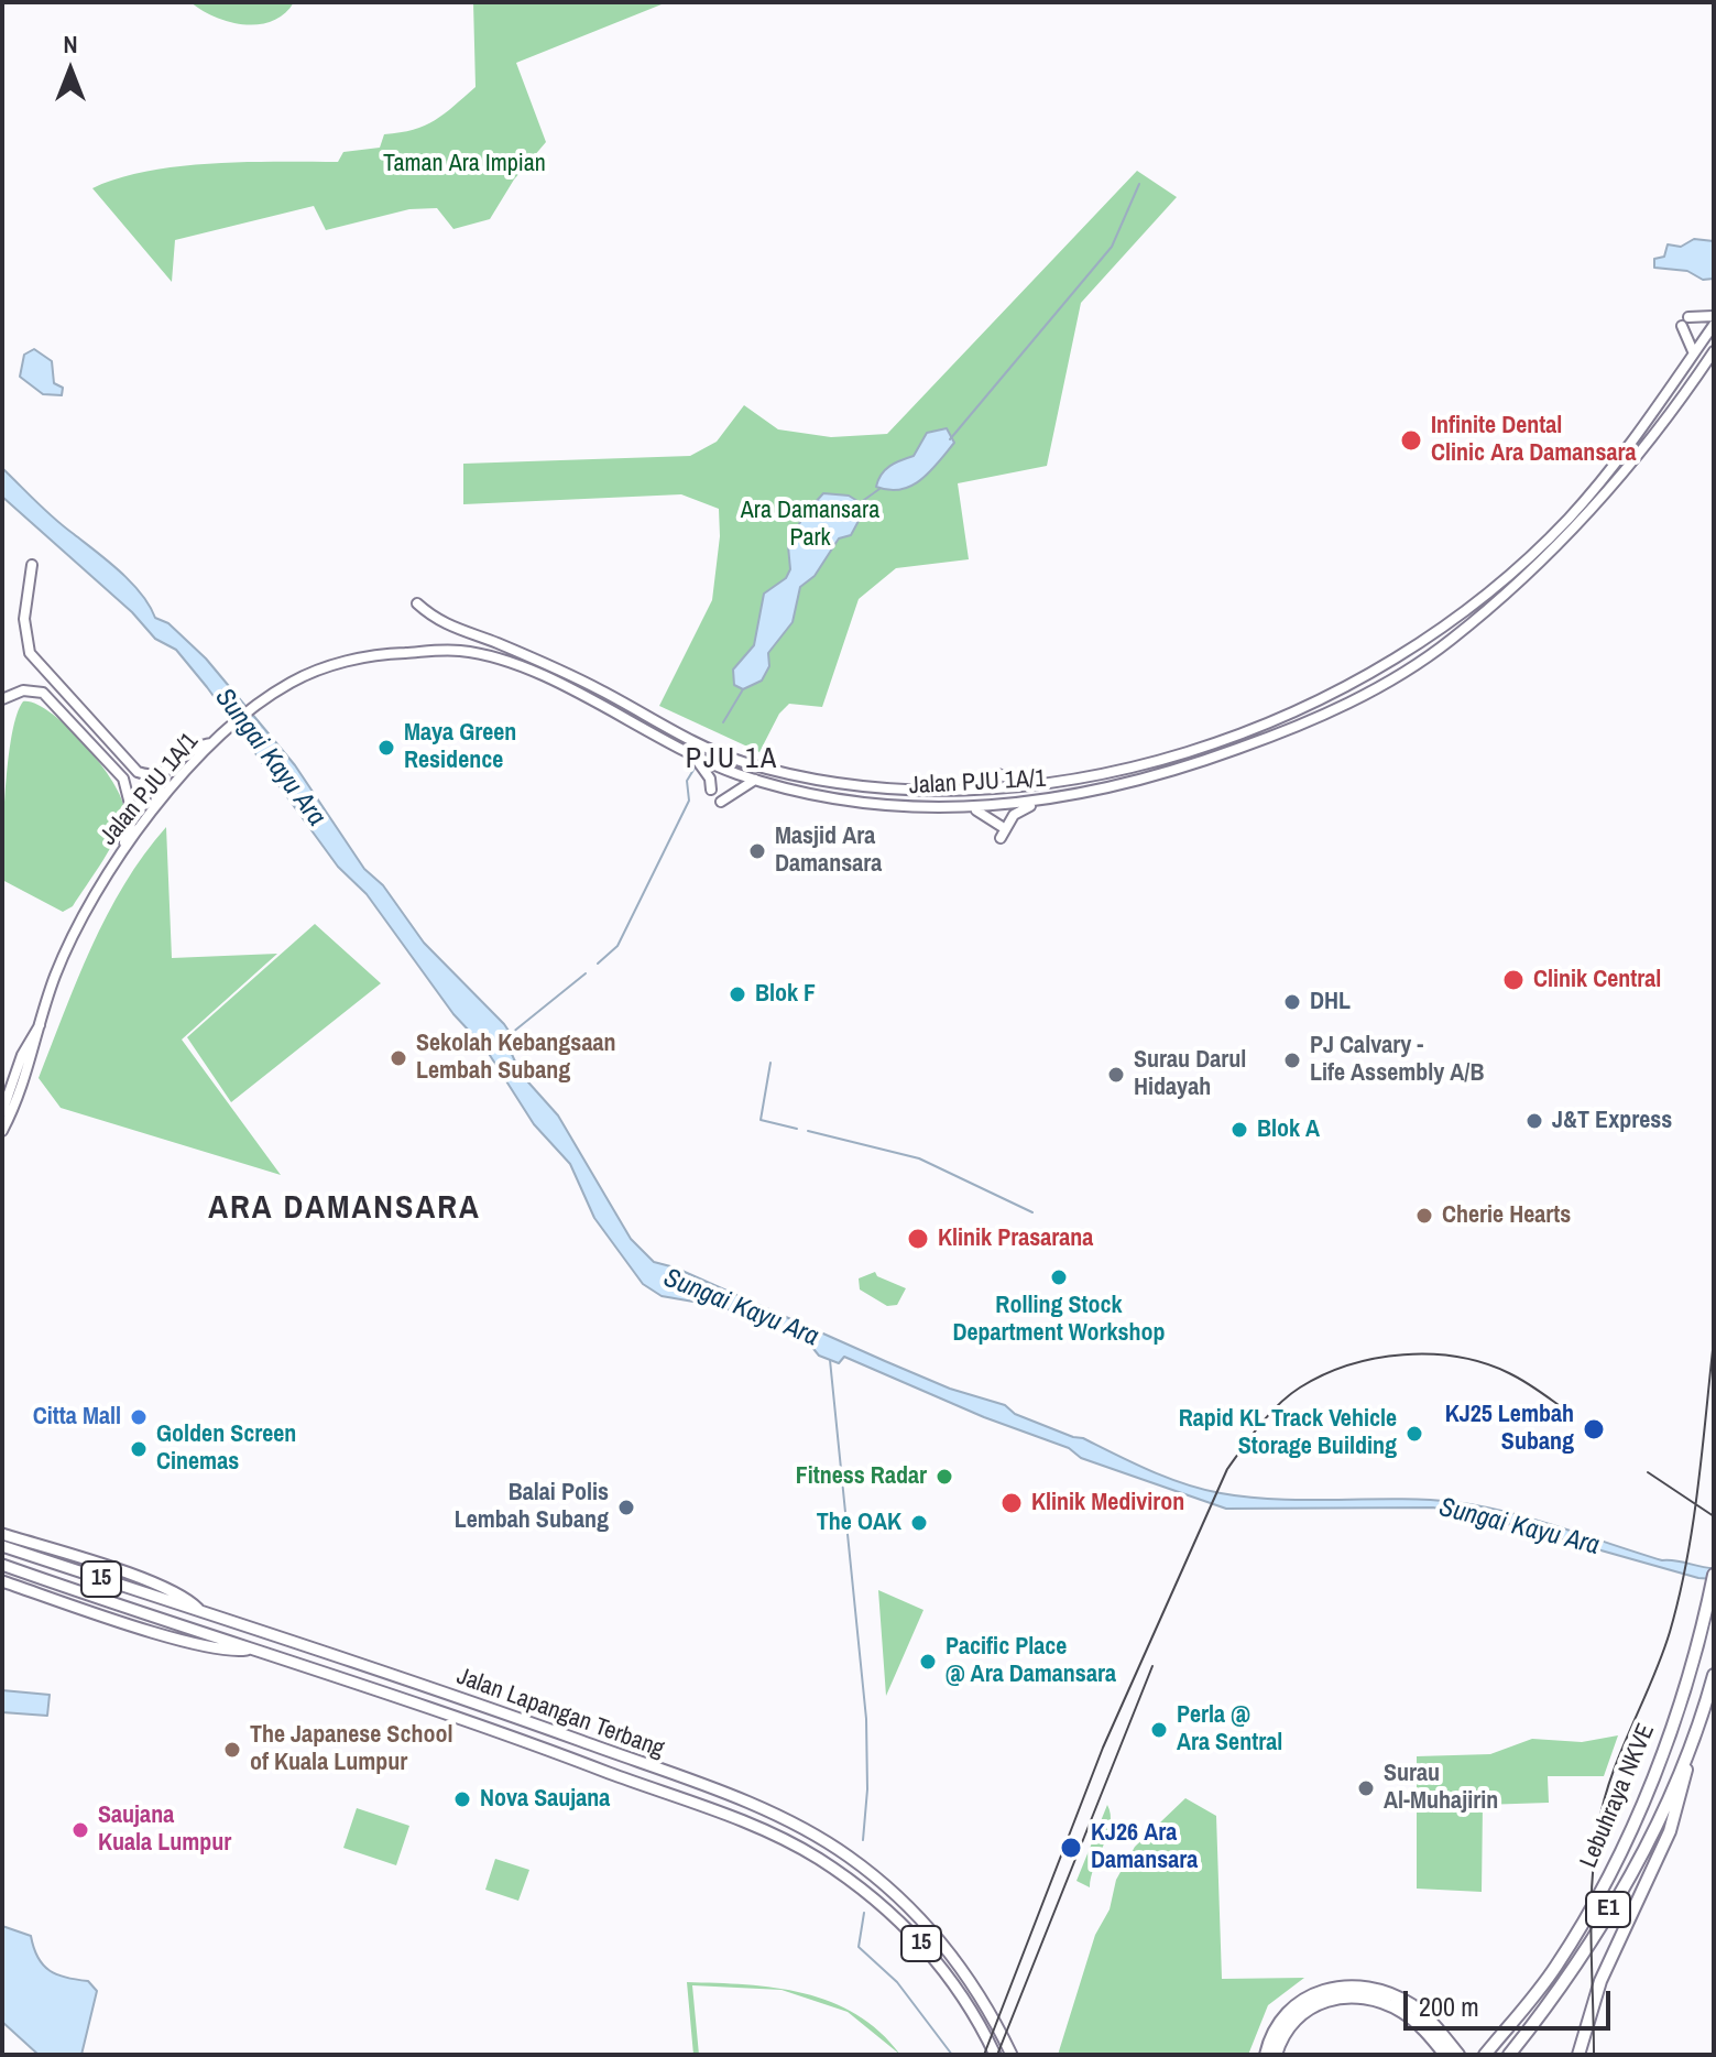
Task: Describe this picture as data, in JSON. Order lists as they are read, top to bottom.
{
  "streets": {
    "highway": ["Lebuhraya NKVE", "E1"],
    "main road": ["Jalan PJU 1A/1", "15", "Jalan Lapangan Terbang"]
  },
  "districts": ["PJU 1A", "ARA DAMANSARA"],
  "water": ["Sungai Kayu Ara"],
  "parks": ["Taman Ara Impian", "Ara Damansara Park"],
  "places": [
    "Infinite Dental Clinic Ara Damansara",
    "Maya Green Residence",
    "Masjid Ara Damansara",
    "Clinik Central",
    "Blok F",
    "DHL",
    "Sekolah Kebangsaan Lembah Subang",
    "PJ Calvary - Life Assembly A/B",
    "Surau Darul Hidayah",
    "J&T Express",
    "Blok A",
    "Cherie Hearts",
    "Klinik Prasarana",
    "Rolling Stock Department Workshop",
    "Citta Mall",
    "KJ25 Lembah Subang",
    "Rapid KL Track Vehicle Storage Building",
    "Golden Screen Cinemas",
    "Fitness Radar",
    "Klinik Mediviron",
    "Balai Polis Lembah Subang",
    "The OAK",
    "Pacific Place @ Ara Damansara",
    "Perla @ Ara Sentral",
    "The Japanese School of Kuala Lumpur",
    "Surau Al-Muhajirin",
    "Nova Saujana",
    "Saujana Kuala Lumpur",
    "KJ26 Ara Damansara"
  ],
  "scale_bar": "200 m",
  "north": "top"
}
